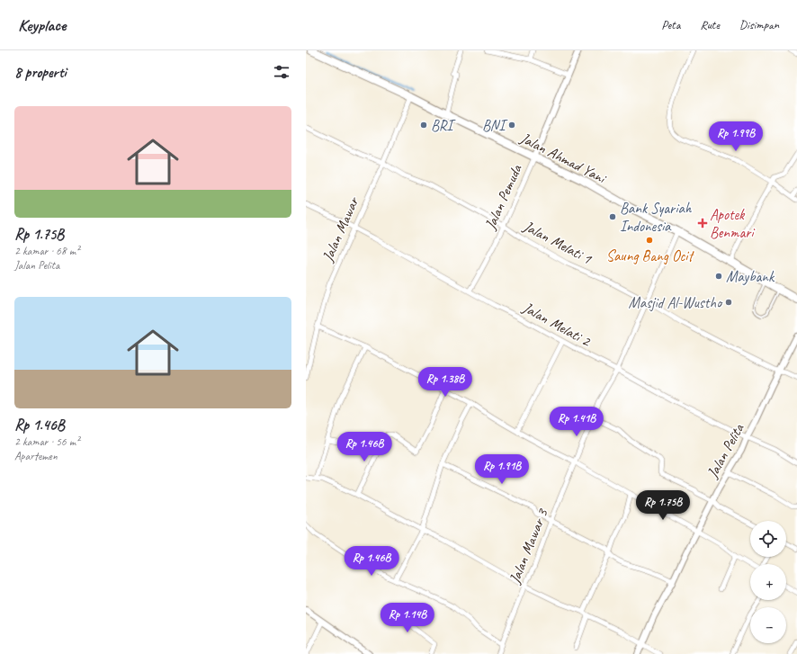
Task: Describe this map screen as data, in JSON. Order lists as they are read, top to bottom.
{
  "streets": {
    "highway": ["Jalan Ahmad Yani"],
    "street": [
      "Jalan Pemuda",
      "Jalan Mawar",
      "Jalan Melati 1",
      "Jalan Melati 2",
      "Jalan Pelita",
      "Jalan Mawar 3"
    ]
  },
  "crossings": [
    ["Jalan Ahmad Yani", "Jalan Pemuda"],
    ["Jalan Ahmad Yani", "Jalan Mawar"],
    ["Jalan Ahmad Yani", "Jalan Mawar 3"],
    ["Jalan Pemuda", "Jalan Melati 1"],
    ["Jalan Pemuda", "Jalan Melati 2"],
    ["Jalan Mawar", "Jalan Melati 1"],
    ["Jalan Mawar", "Jalan Melati 2"],
    ["Jalan Melati 1", "Jalan Pelita"],
    ["Jalan Melati 1", "Jalan Mawar 3"],
    ["Jalan Melati 2", "Jalan Pelita"],
    ["Jalan Melati 2", "Jalan Mawar 3"]
  ],
  "places": {
    "other": [
      "BRI",
      "BNI",
      "Bank Syariah Indonesia",
      "Saung Bang Ocit",
      "Maybank",
      "Masjid Al-Wustho"
    ],
    "health": ["Apotek Benmari"]
  },
  "page": {
    "header": "Keyplace",
    "nav": ["Peta", "Rute", "Disimpan"],
    "heading": "8 properti",
    "list": [
      {
        "name": "Rp 1.75B",
        "note": "2 kamar · 68 m² · Jalan Pelita"
      },
      {
        "name": "Rp 1.46B",
        "note": "2 kamar · 56 m² · Apartemen"
      }
    ],
    "price": [
      "Rp 1.99B",
      "Rp 1.38B",
      "Rp 1.41B",
      "Rp 1.46B",
      "Rp 1.91B",
      "Rp 1.75B",
      "Rp 1.46B",
      "Rp 1.14B"
    ],
    "map_buttons": ["+", "−"]
  }
}
